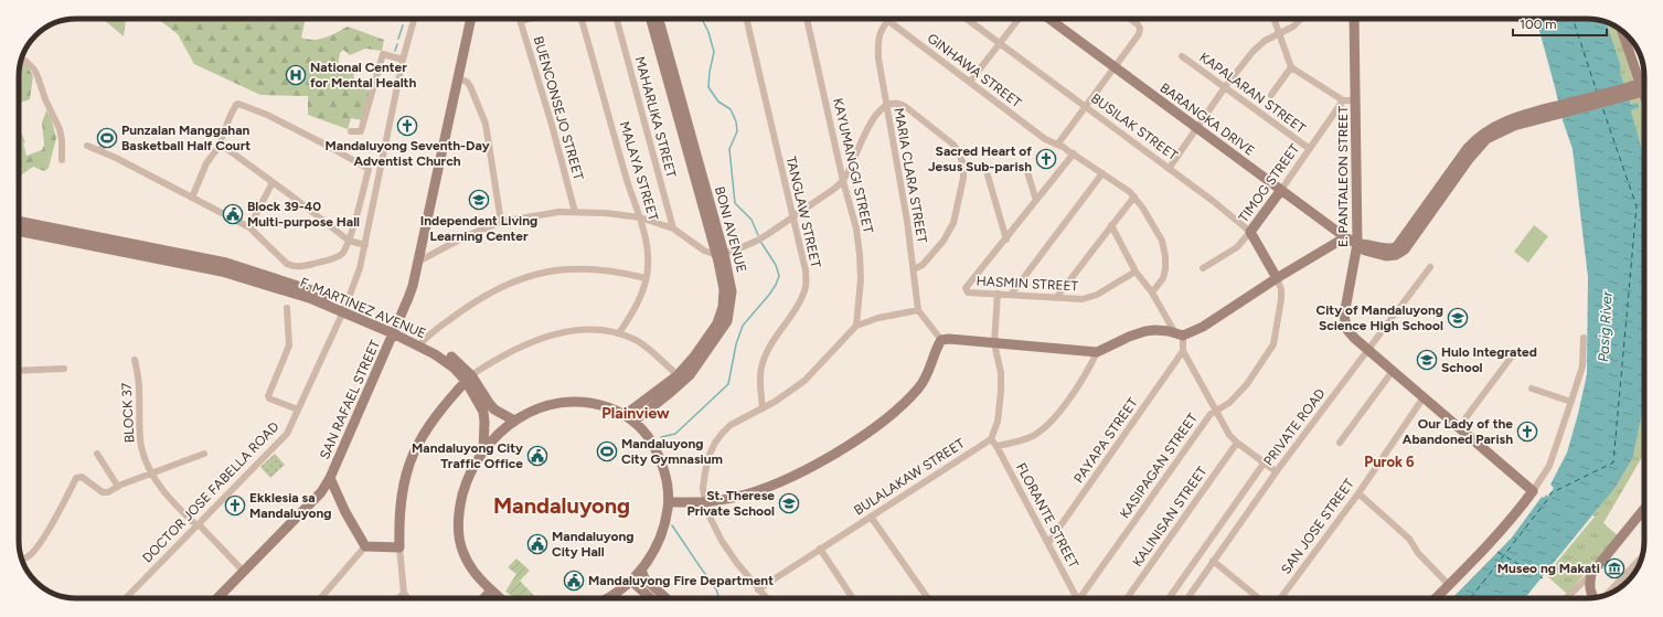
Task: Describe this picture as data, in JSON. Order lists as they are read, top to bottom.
{
  "streets": {
    "main road": [
      "BARANGKA DRIVE",
      "BUSILAK STREET",
      "E. PANTALEON STREET",
      "TIMOG STREET",
      "BONI AVENUE",
      "F. MARTINEZ AVENUE",
      "SAN RAFAEL STREET"
    ],
    "street": [
      "GINHAWA STREET",
      "KAPALARAN STREET",
      "BUENCONSEJO STREET",
      "MAHARLIKA STREET",
      "KAYUMANGGI STREET",
      "MALAYA STREET",
      "MARIA CLARA STREET",
      "TANGLAW STREET",
      "HASMIN STREET",
      "BLOCK 37",
      "PRIVATE ROAD",
      "PAYAPA STREET",
      "KASIPAGAN STREET",
      "BULALAKAW STREET",
      "DOCTOR JOSE FABELLA ROAD",
      "FLORANTE STREET",
      "KALINISAN STREET",
      "SAN JOSE STREET"
    ]
  },
  "crossings": [
    ["GINHAWA STREET", "MARIA CLARA STREET"],
    ["KAPALARAN STREET", "TIMOG STREET"],
    ["BARANGKA DRIVE", "E. PANTALEON STREET"],
    ["BARANGKA DRIVE", "TIMOG STREET"],
    ["BUSILAK STREET", "TIMOG STREET"],
    ["BUSILAK STREET", "KASIPAGAN STREET"],
    ["E. PANTALEON STREET", "PRIVATE ROAD"],
    ["E. PANTALEON STREET", "SAN JOSE STREET"],
    ["F. MARTINEZ AVENUE", "SAN RAFAEL STREET"],
    ["F. MARTINEZ AVENUE", "DOCTOR JOSE FABELLA ROAD"],
    ["SAN RAFAEL STREET", "BLOCK 37"],
    ["BLOCK 37", "DOCTOR JOSE FABELLA ROAD"],
    ["PAYAPA STREET", "FLORANTE STREET"],
    ["BULALAKAW STREET", "FLORANTE STREET"]
  ],
  "districts": ["Plainview", "Purok 6", "Mandaluyong"],
  "water": ["Pasig River"],
  "places": {
    "hospital": ["National Center for Mental Health"],
    "church": [
      "Mandaluyong Seventh-Day Adventist Church",
      "Sacred Heart of Jesus Sub-parish",
      "Our Lady of the Abandoned Parish",
      "Ekklesia sa Mandaluyong"
    ],
    "sports": ["Punzalan Manggahan Basketball Half Court", "Mandaluyong City Gymnasium"],
    "school or university": [
      "Independent Living Learning Center",
      "City of Mandaluyong Science High School",
      "Hulo Integrated School",
      "St. Therese Private School"
    ],
    "public building": [
      "Block 39-40 Multi-purpose Hall",
      "Mandaluyong City Traffic Office",
      "Mandaluyong City Hall",
      "Mandaluyong Fire Department"
    ],
    "museum": ["Museo ng Makati"]
  },
  "scale_bar": "100 m"
}
